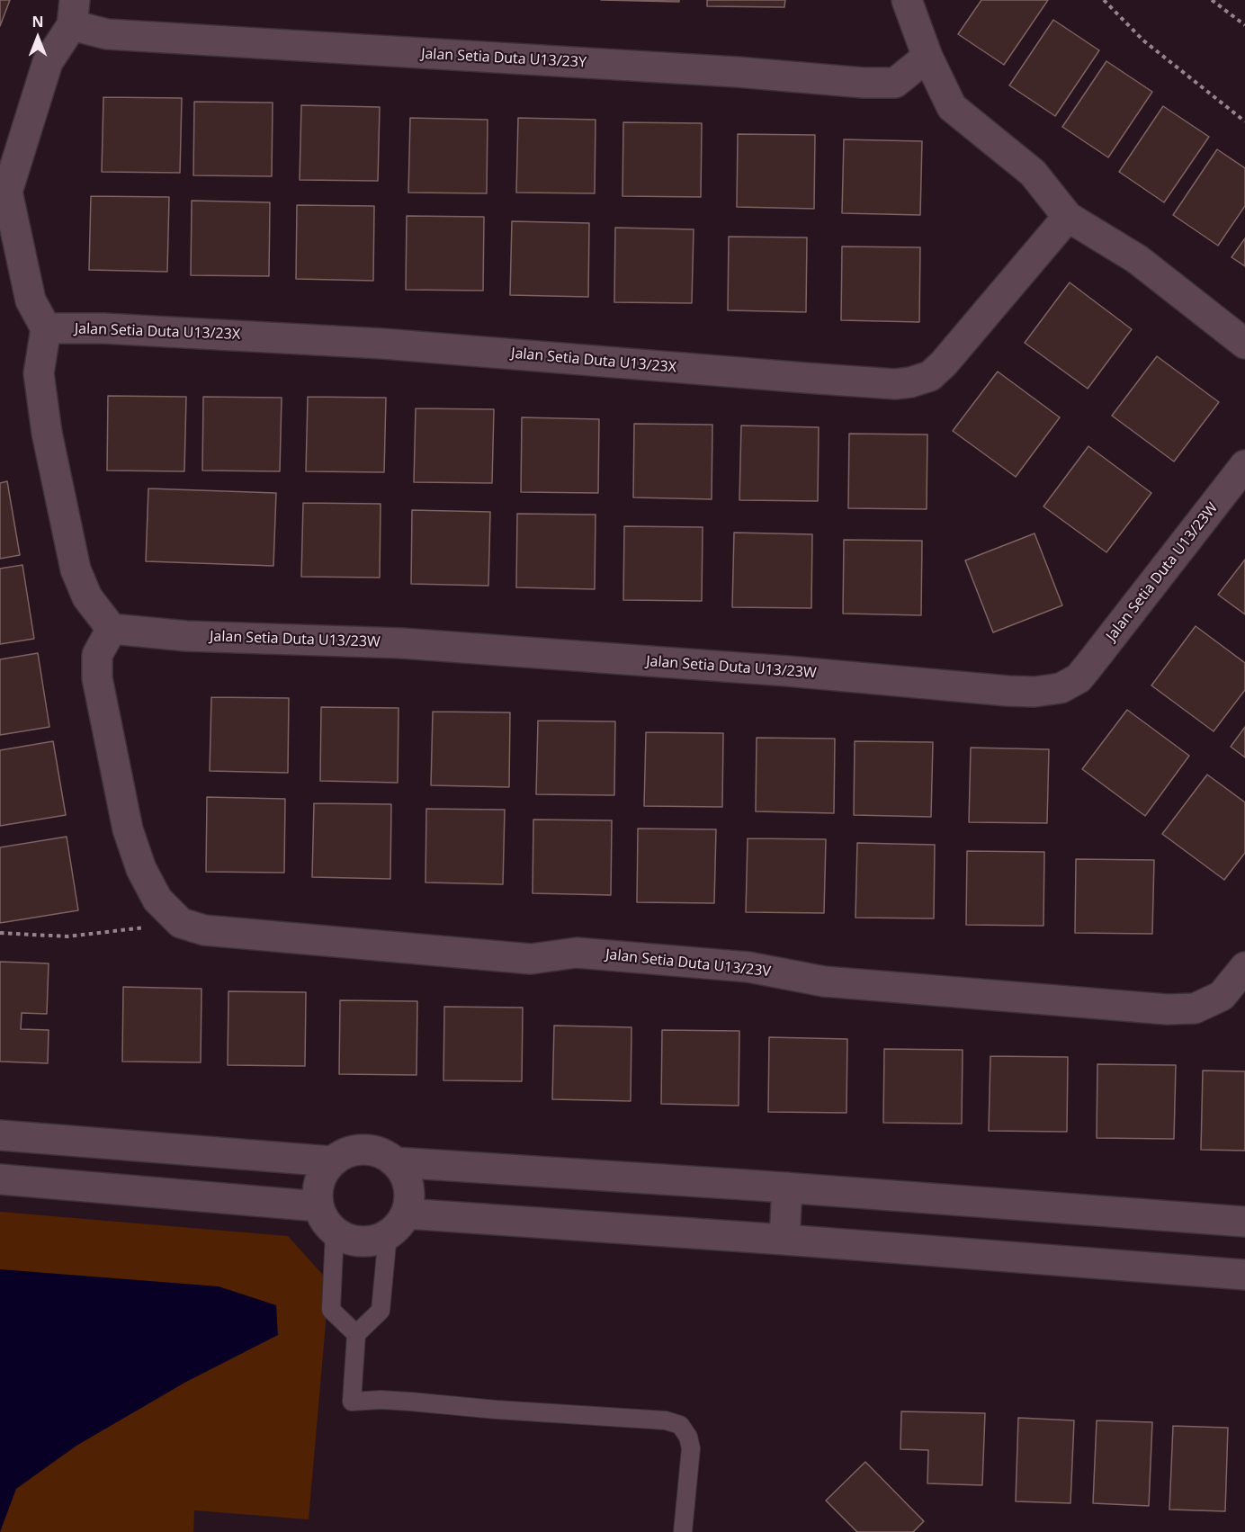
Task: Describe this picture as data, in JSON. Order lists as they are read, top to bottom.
{
  "streets": {
    "street": [
      "Jalan Setia Duta U13/23Y",
      "Jalan Setia Duta U13/23X",
      "Jalan Setia Duta U13/23W",
      "Jalan Setia Duta U13/23V"
    ]
  },
  "north": "top"
}
